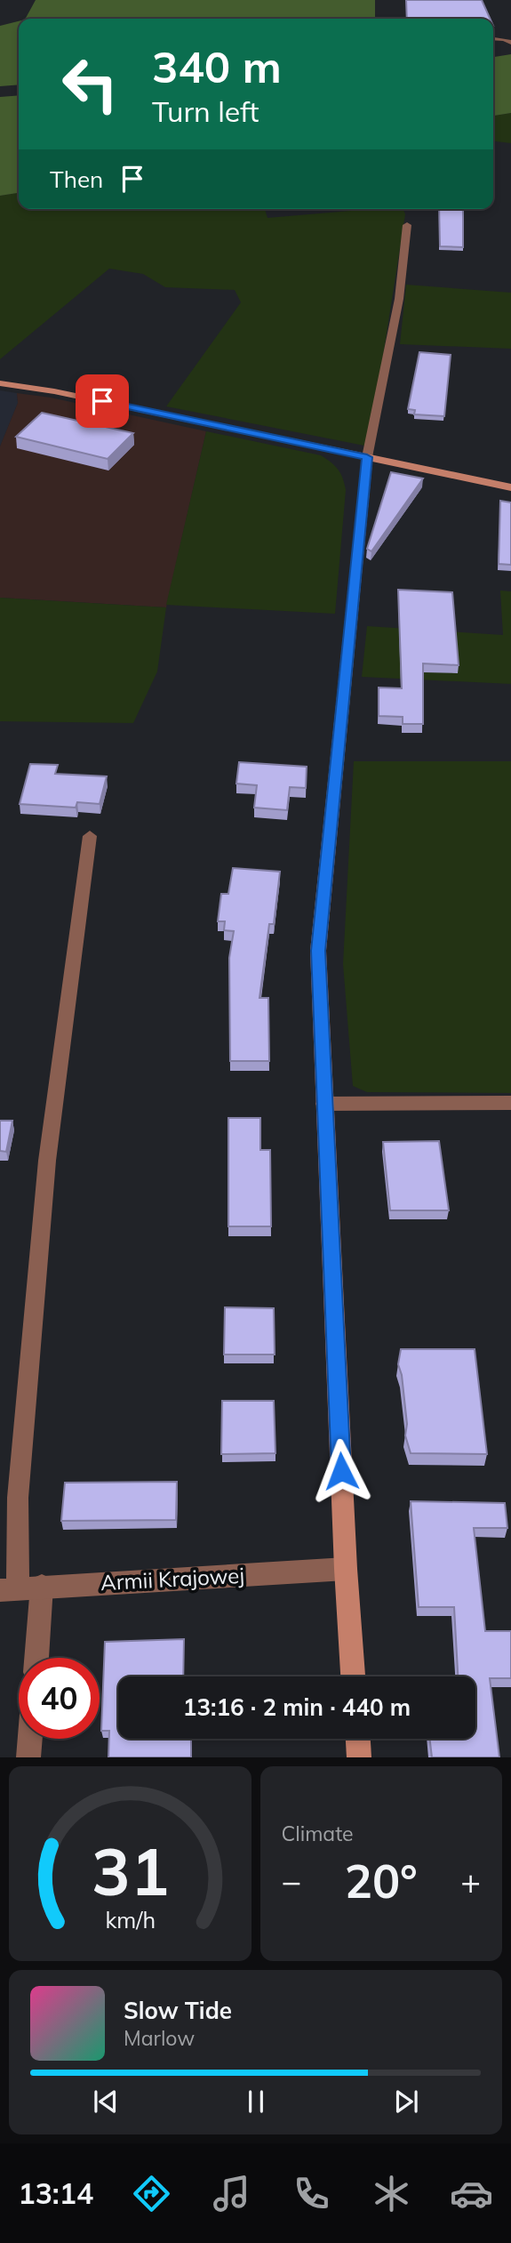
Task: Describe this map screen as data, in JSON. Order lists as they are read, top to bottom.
{
  "streets": {
    "street": ["Armii Krajowej"]
  },
  "page": {
    "turn": ["340 m", "Turn left"],
    "then": "Then",
    "limit": "40",
    "trip": "13:16 · 2 min · 440 m",
    "tile": "Climate",
    "heat": ["−", "20°", "+"],
    "song": ["Slow Tide", "Marlow"],
    "tabs": "13:14",
    "gauge": ["31", "km/h"]
  }
}
